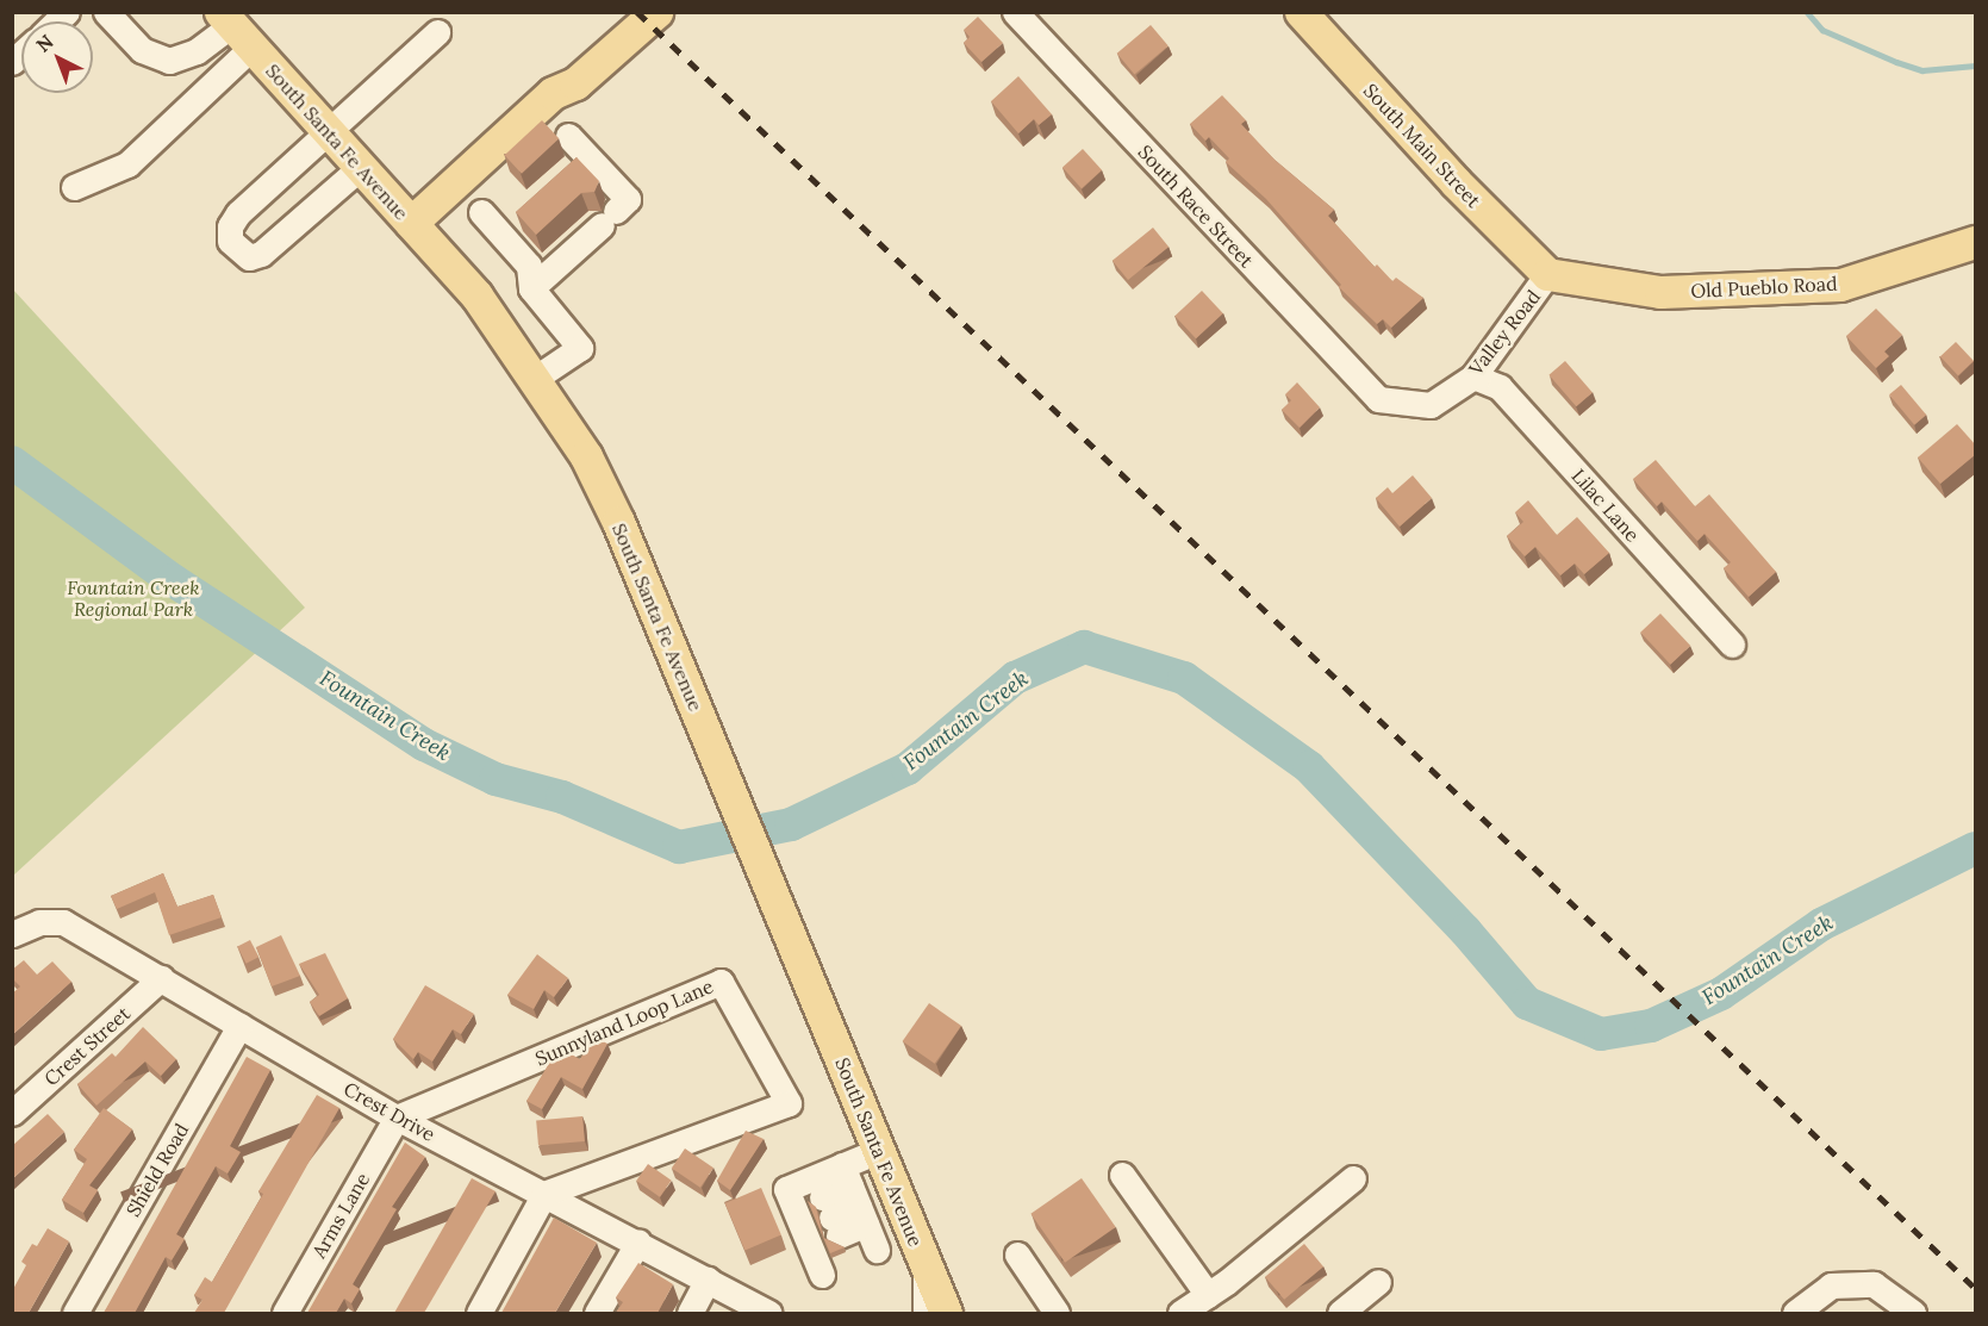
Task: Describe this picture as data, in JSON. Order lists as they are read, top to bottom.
{
  "streets": {
    "main road": ["South Santa Fe Avenue", "South Main Street", "Old Pueblo Road"],
    "street": [
      "South Race Street",
      "Valley Road",
      "Lilac Lane",
      "Sunnyland Loop Lane",
      "Crest Street",
      "Crest Drive",
      "Shield Road",
      "Arms Lane"
    ]
  },
  "crossings": [
    ["South Main Street", "Old Pueblo Road"],
    ["South Main Street", "Valley Road"],
    ["South Race Street", "Valley Road"],
    ["Old Pueblo Road", "Valley Road"],
    ["Valley Road", "Lilac Lane"],
    ["Sunnyland Loop Lane", "Crest Drive"],
    ["Sunnyland Loop Lane", "Arms Lane"],
    ["Crest Street", "Crest Drive"],
    ["Crest Drive", "Shield Road"],
    ["Crest Drive", "Arms Lane"]
  ],
  "water": ["Fountain Creek"],
  "parks": ["Fountain Creek Regional Park"],
  "north": "top left"
}
